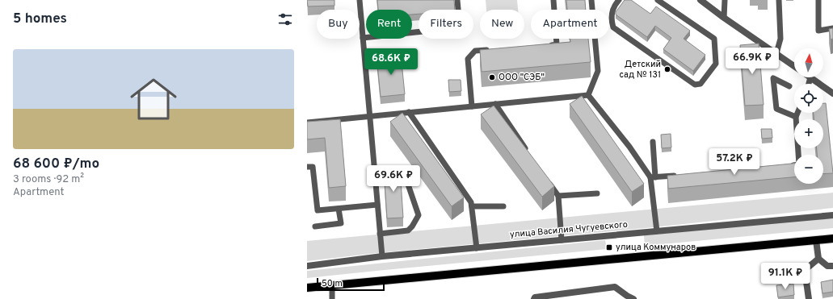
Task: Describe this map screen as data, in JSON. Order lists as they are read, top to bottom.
{
  "streets": {
    "street": ["улица Василия Чугуевского"]
  },
  "places": {
    "other": ["Детский сад № 131", "ООО \"СЭБ\""],
    "transit": ["улица Коммунаров"]
  },
  "scale_bar": "50 m",
  "north": "top",
  "page": {
    "heading": "5 homes",
    "chip": [
      "Buy",
      "Rent",
      "Filters",
      "New",
      "Apartment"
    ],
    "list": [
      {
        "name": "68 600 ₽/mo",
        "note": "3 rooms · 92 m² · Apartment"
      }
    ],
    "price": [
      "66.9K ₽",
      "68.6K ₽",
      "57.2K ₽",
      "69.6K ₽",
      "91.1K ₽"
    ],
    "map_buttons": ["+", "−"],
    "scale": "50 m"
  }
}
